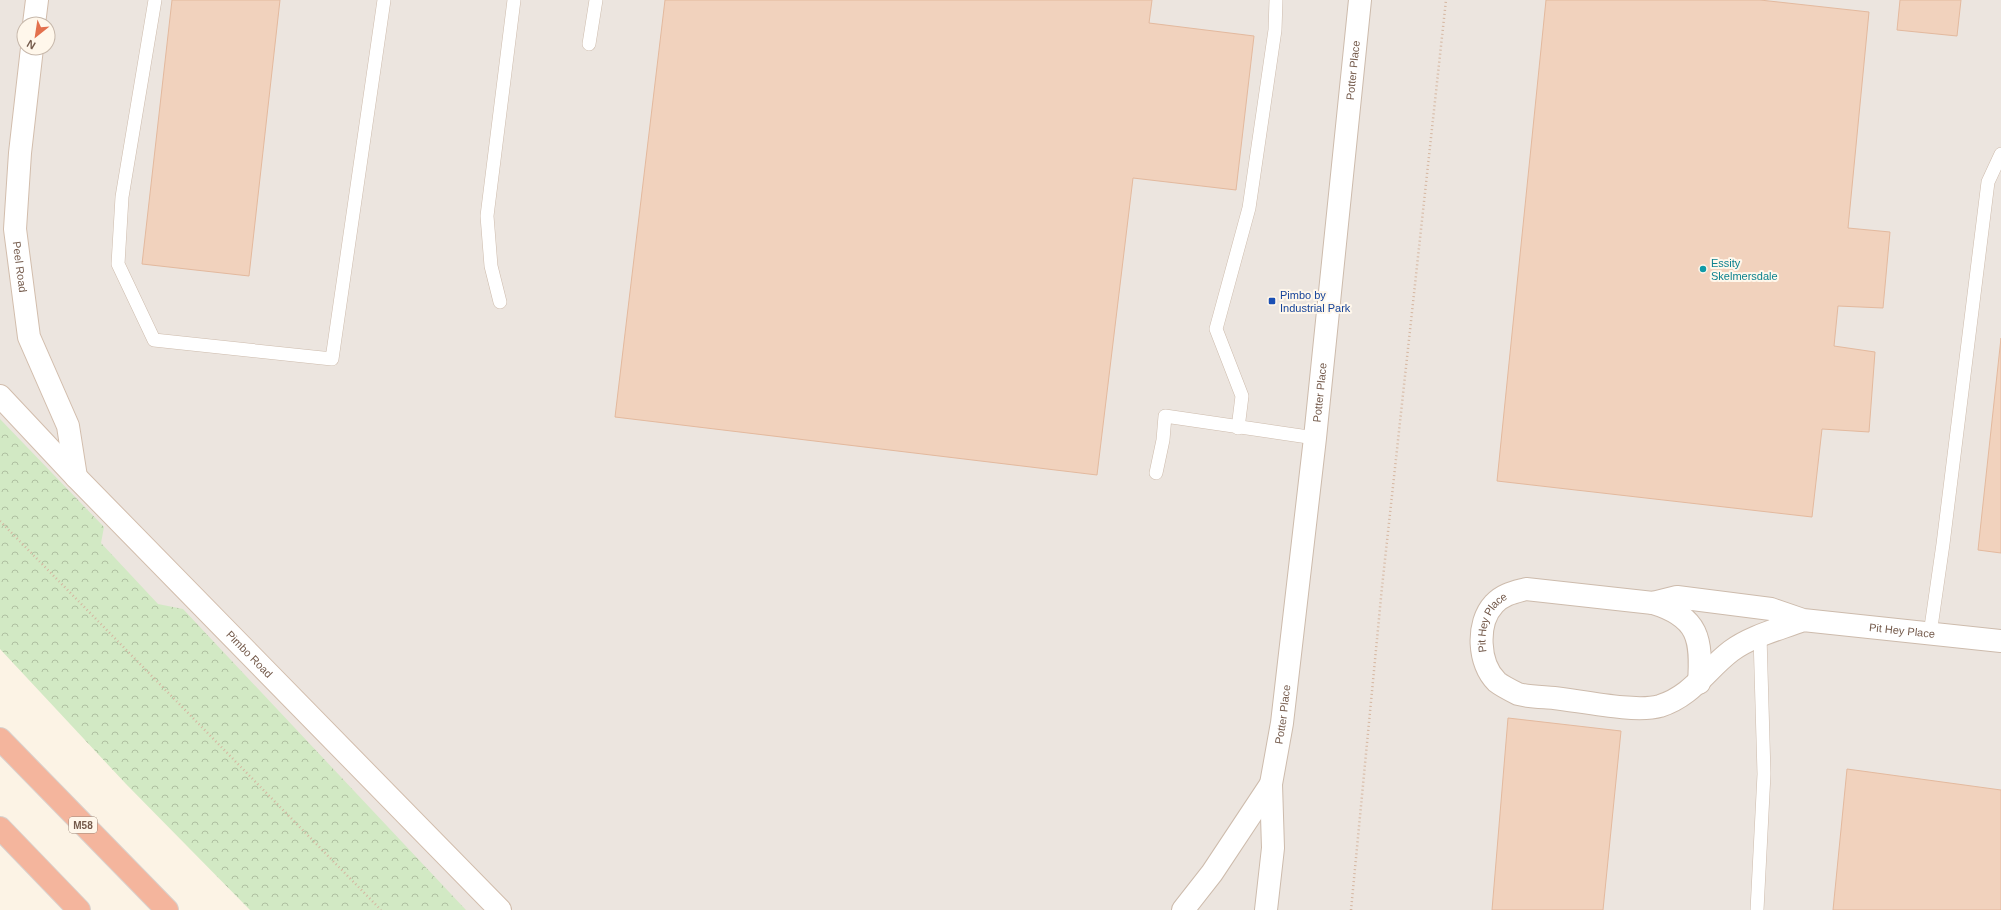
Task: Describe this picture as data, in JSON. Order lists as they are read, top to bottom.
{
  "streets": {
    "highway": ["M58"],
    "street": [
      "Potter Place",
      "Peel Road",
      "Pit Hey Place",
      "Pimbo Road"
    ]
  },
  "crossings": [
    ["Peel Road", "Pimbo Road"]
  ],
  "places": {
    "other": ["Essity Skelmersdale"],
    "transit": ["Pimbo by Industrial Park"]
  },
  "north": "bottom left"
}
